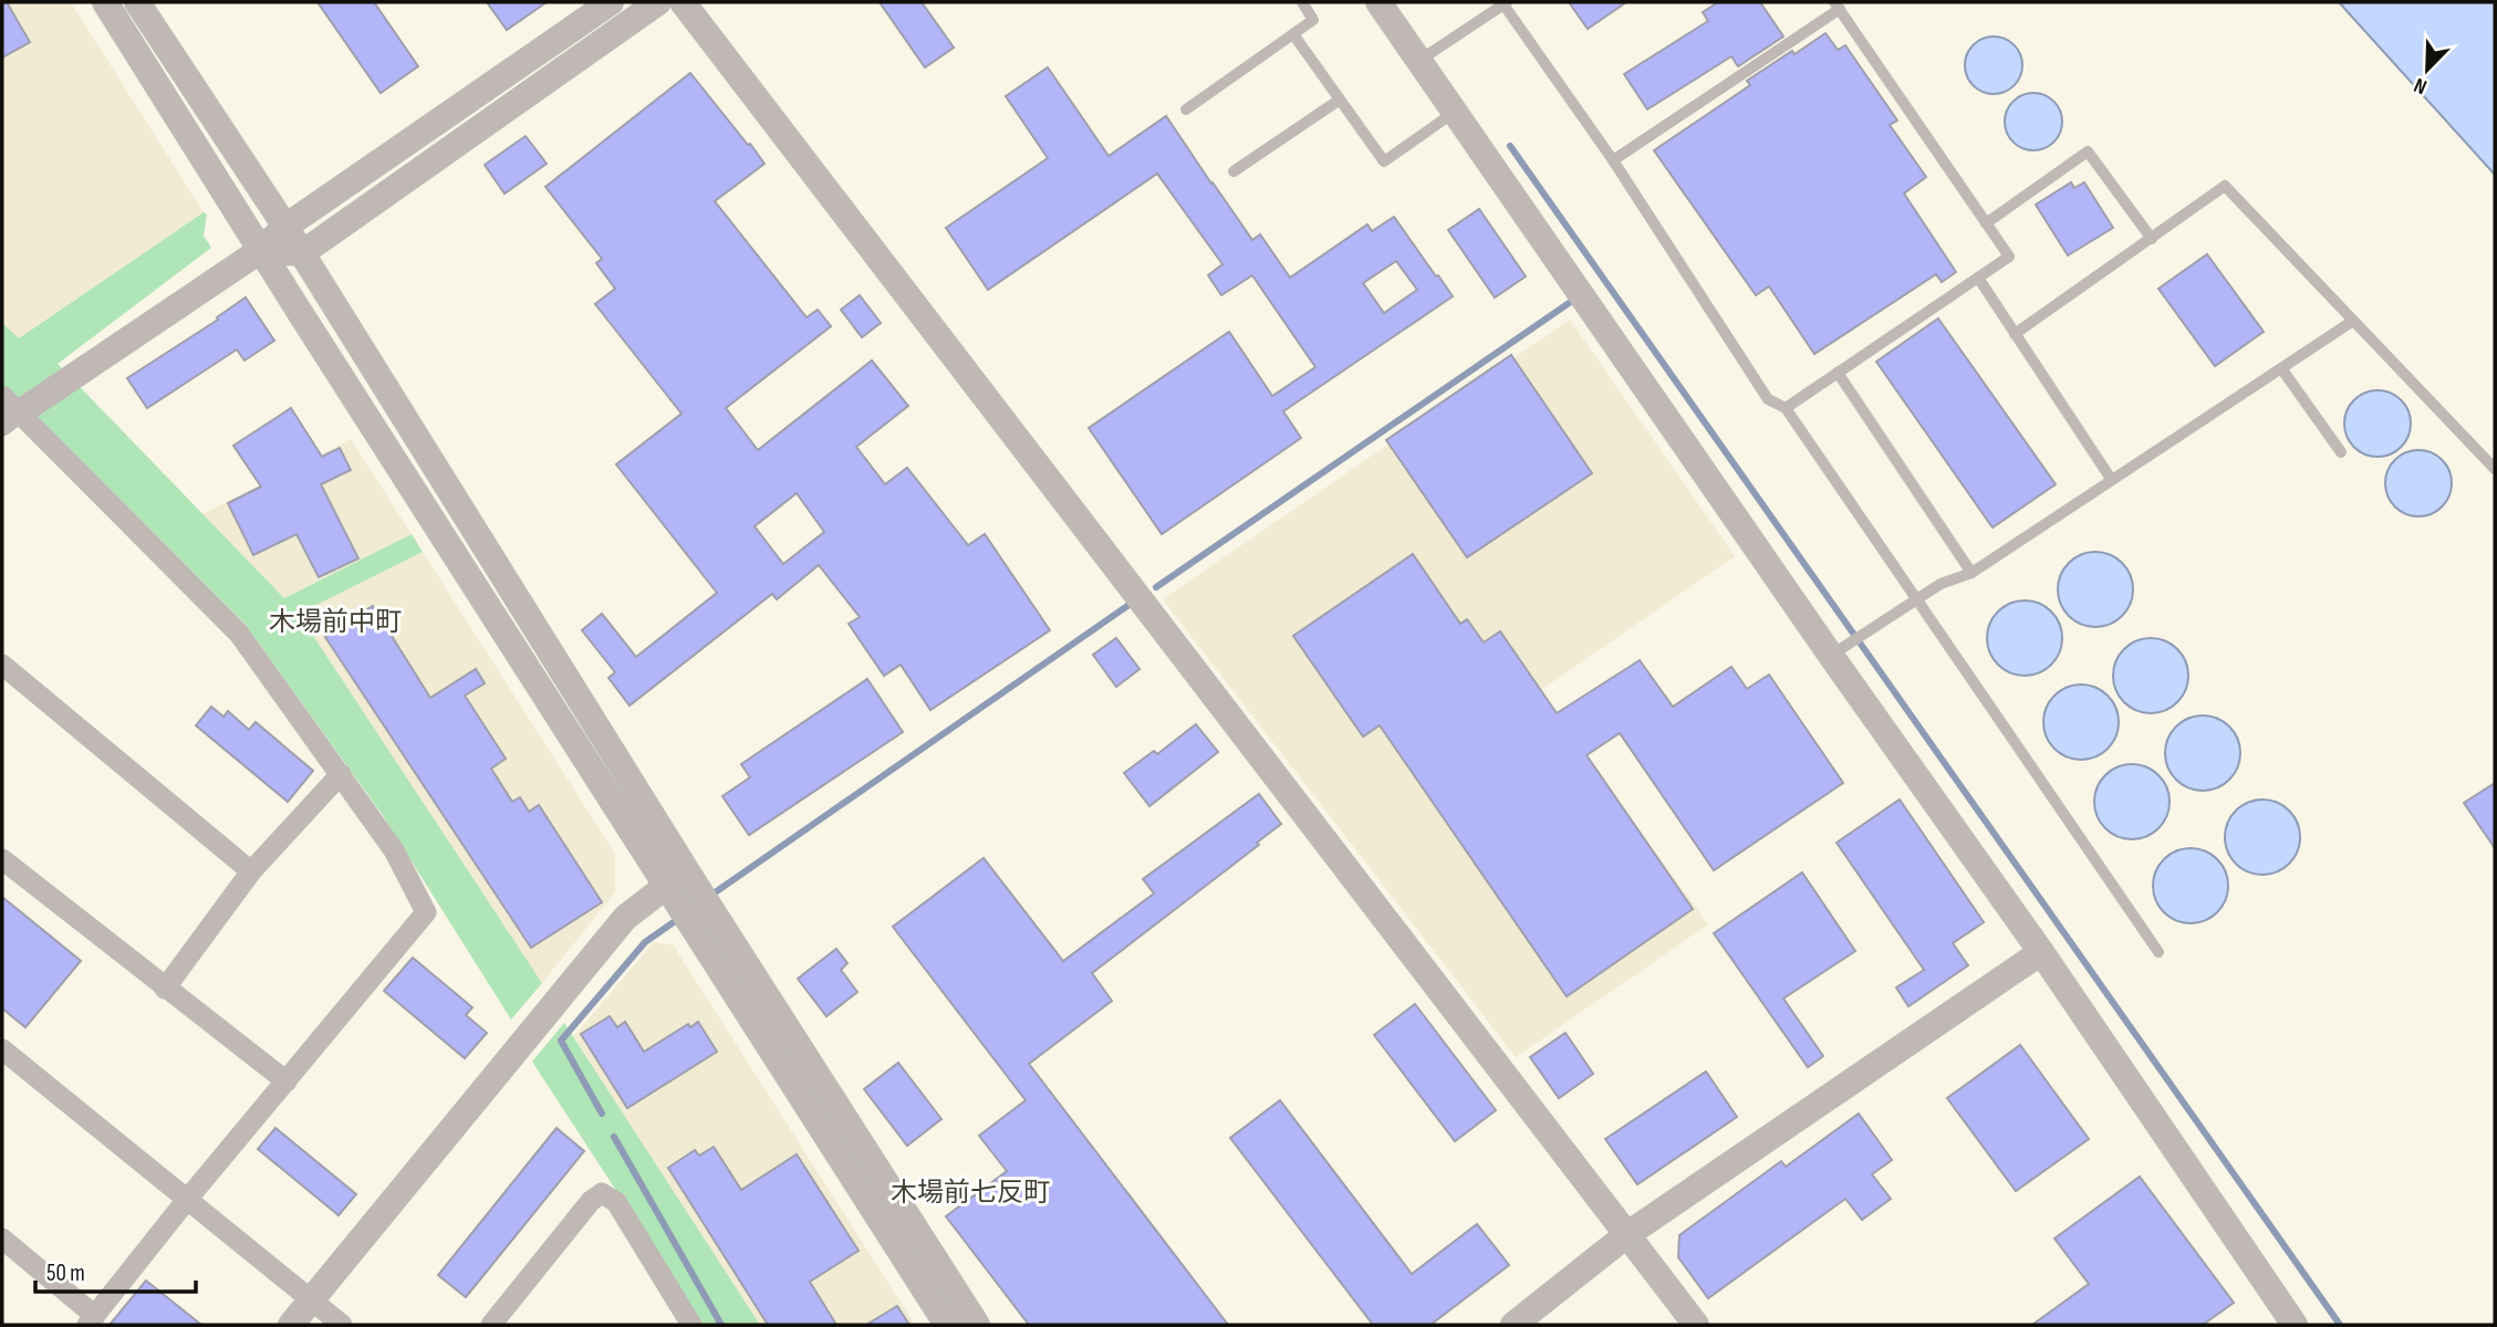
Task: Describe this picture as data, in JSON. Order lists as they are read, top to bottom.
{
  "districts": ["木場前中町", "木場前七反町"],
  "scale_bar": "50 m",
  "north": "bottom left"
}
